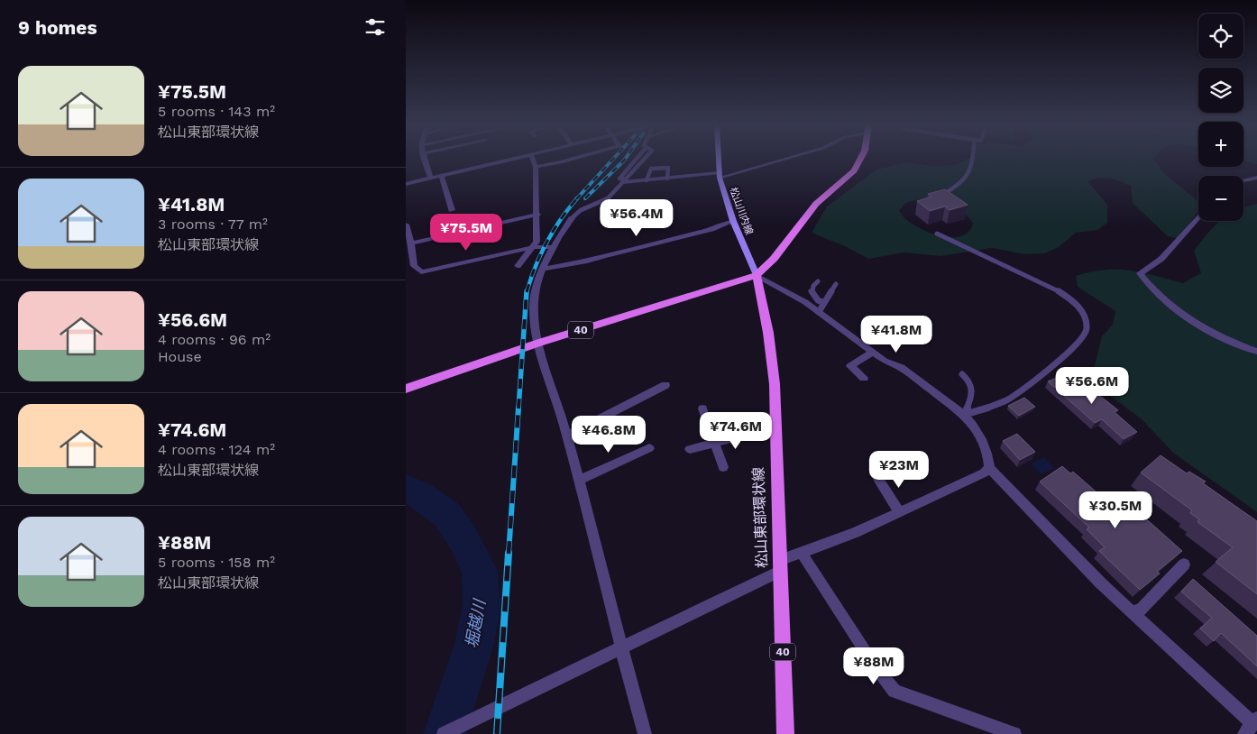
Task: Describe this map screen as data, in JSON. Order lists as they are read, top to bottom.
{
  "streets": {
    "main road": ["松山川内線", "40", "松山東部環状線"]
  },
  "crossings": [
    ["松山川内線", "40"],
    ["松山川内線", "松山東部環状線"],
    ["40", "松山東部環状線"]
  ],
  "water": ["堀越川"],
  "page": {
    "heading": "9 homes",
    "map_buttons": ["+", "−"],
    "list": [
      {
        "name": "¥75.5M",
        "note": "5 rooms · 143 m² · 松山東部環状線"
      },
      {
        "name": "¥41.8M",
        "note": "3 rooms · 77 m² · 松山東部環状線"
      },
      {
        "name": "¥56.6M",
        "note": "4 rooms · 96 m² · House"
      },
      {
        "name": "¥74.6M",
        "note": "4 rooms · 124 m² · 松山東部環状線"
      },
      {
        "name": "¥88M",
        "note": "5 rooms · 158 m² · 松山東部環状線"
      }
    ],
    "price": [
      "¥56.4M",
      "¥75.5M",
      "¥41.8M",
      "¥56.6M",
      "¥74.6M",
      "¥46.8M",
      "¥23M",
      "¥30.5M",
      "¥88M"
    ]
  }
}
